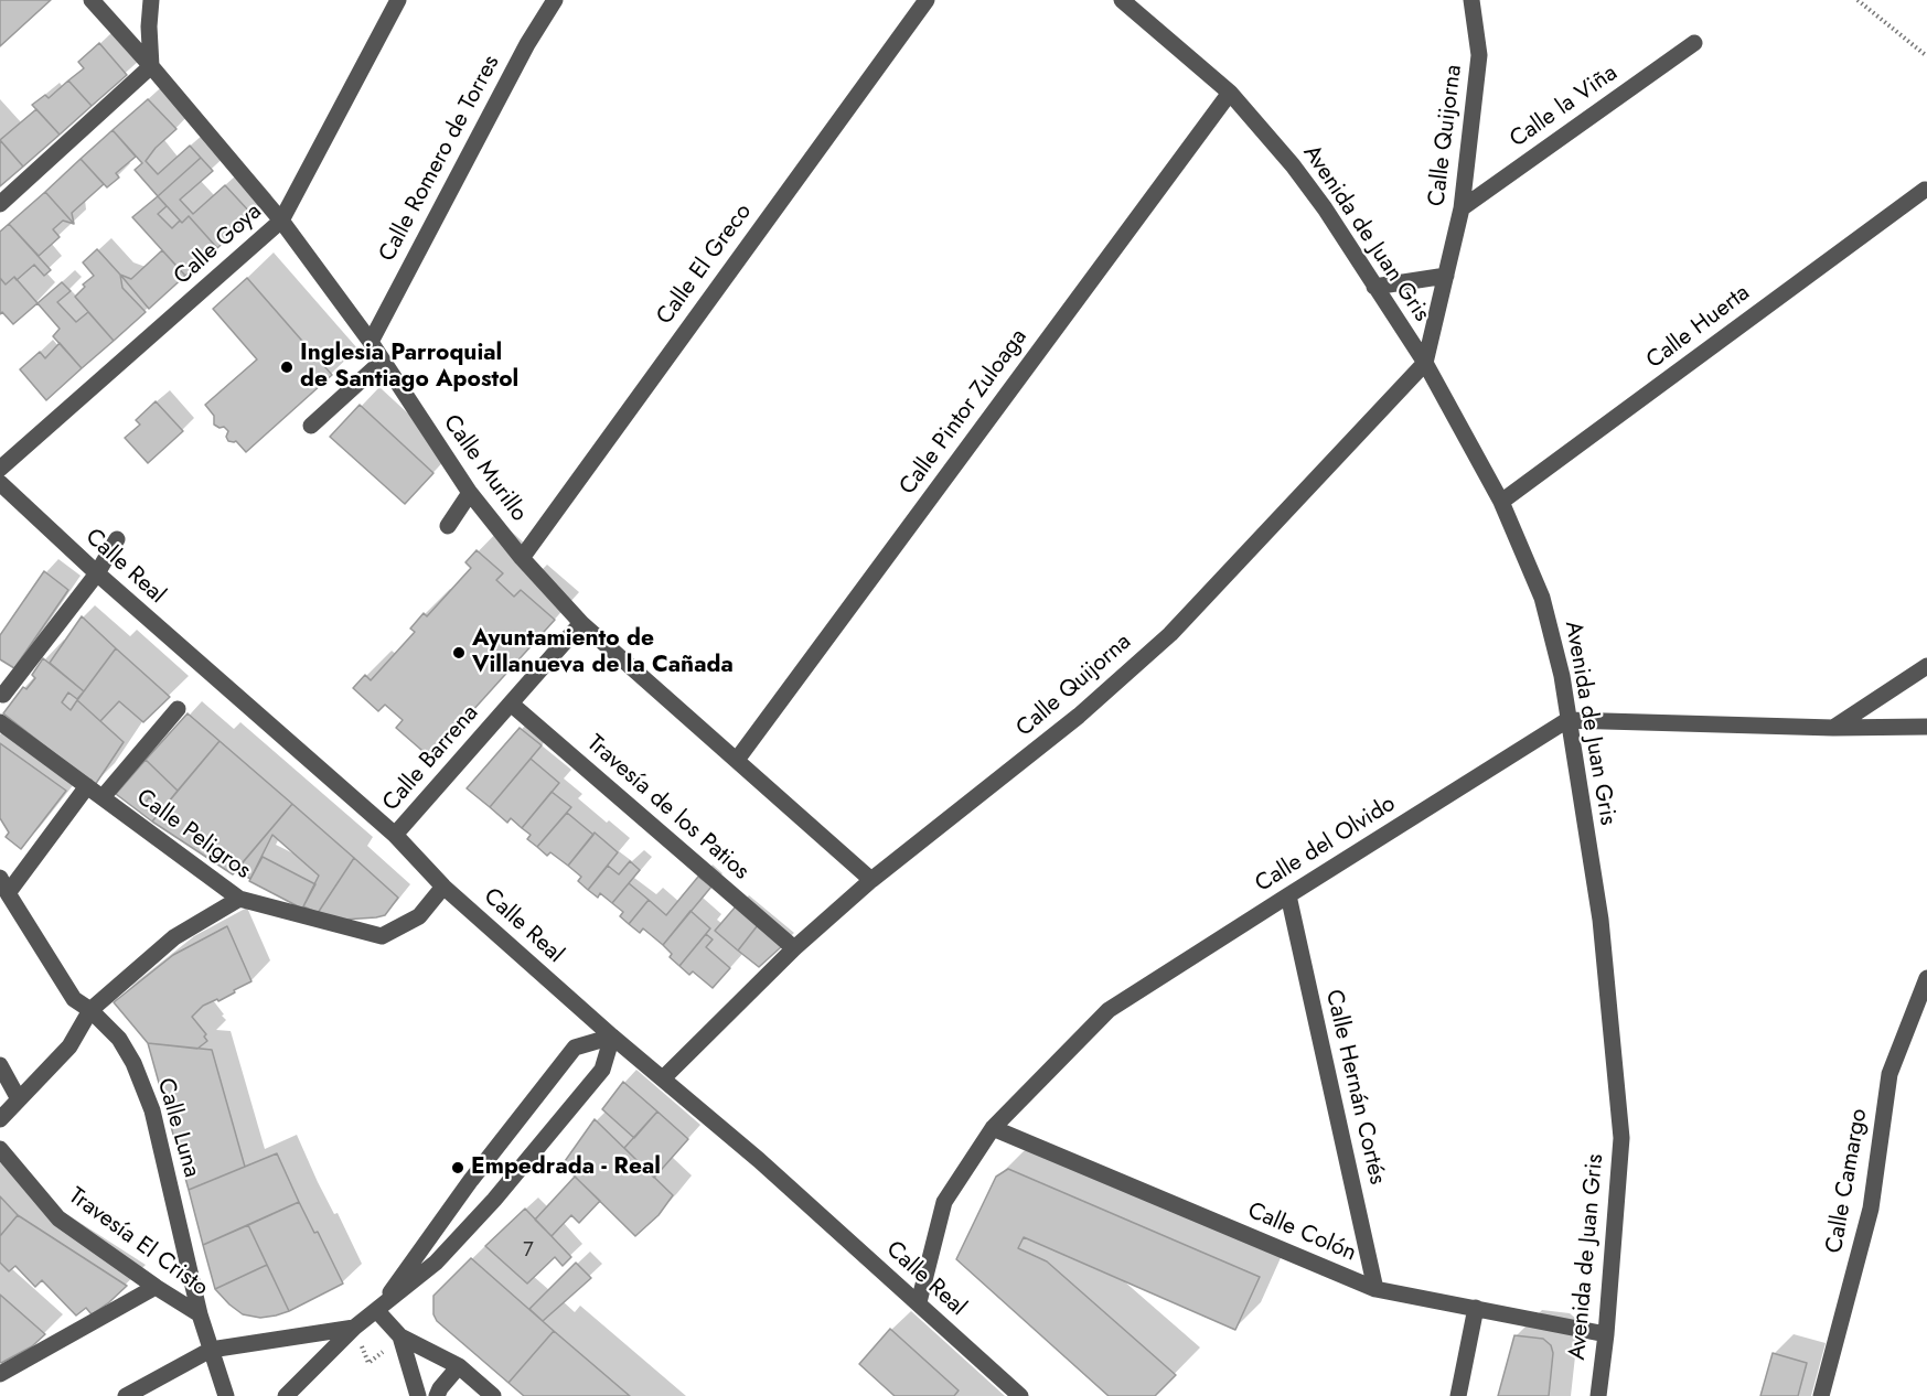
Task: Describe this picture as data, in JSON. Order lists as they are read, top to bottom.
{
  "streets": {
    "street": [
      "Calle la Viña",
      "Calle Quijorna",
      "Calle Romero de Torres",
      "Avenida de Juan Gris",
      "Calle Goya",
      "Calle El Greco",
      "Calle Huerta",
      "Calle Pintor Zuloaga",
      "Calle Murillo",
      "Calle Real",
      "Calle Barrena",
      "Travesía de los Patios",
      "Calle Peligros",
      "Calle del Olvido",
      "Calle Hernán Cortés",
      "Calle Luna",
      "Calle Camargo",
      "Calle Colón",
      "Travesía El Cristo"
    ]
  },
  "crossings": [
    ["Calle la Viña", "Calle Quijorna"],
    ["Calle Quijorna", "Avenida de Juan Gris"],
    ["Calle Quijorna", "Calle Murillo"],
    ["Calle Quijorna", "Calle Real"],
    ["Calle Quijorna", "Travesía de los Patios"],
    ["Calle Romero de Torres", "Calle Murillo"],
    ["Avenida de Juan Gris", "Calle Huerta"],
    ["Avenida de Juan Gris", "Calle Pintor Zuloaga"],
    ["Avenida de Juan Gris", "Calle del Olvido"],
    ["Avenida de Juan Gris", "Calle Colón"],
    ["Calle Goya", "Calle Murillo"],
    ["Calle El Greco", "Calle Murillo"],
    ["Calle Pintor Zuloaga", "Calle Murillo"],
    ["Calle Murillo", "Calle Barrena"],
    ["Calle Real", "Calle Barrena"],
    ["Calle Real", "Calle Peligros"],
    ["Calle Real", "Calle del Olvido"],
    ["Calle Barrena", "Travesía de los Patios"],
    ["Calle del Olvido", "Calle Hernán Cortés"],
    ["Calle del Olvido", "Calle Colón"],
    ["Calle Hernán Cortés", "Calle Colón"],
    ["Calle Luna", "Travesía El Cristo"]
  ],
  "places": ["Inglesia Parroquial de Santiago Apostol", "Ayuntamiento de Villanueva de la Cañada", "Empedrada - Real"],
  "house_numbers": ["7"]
}
